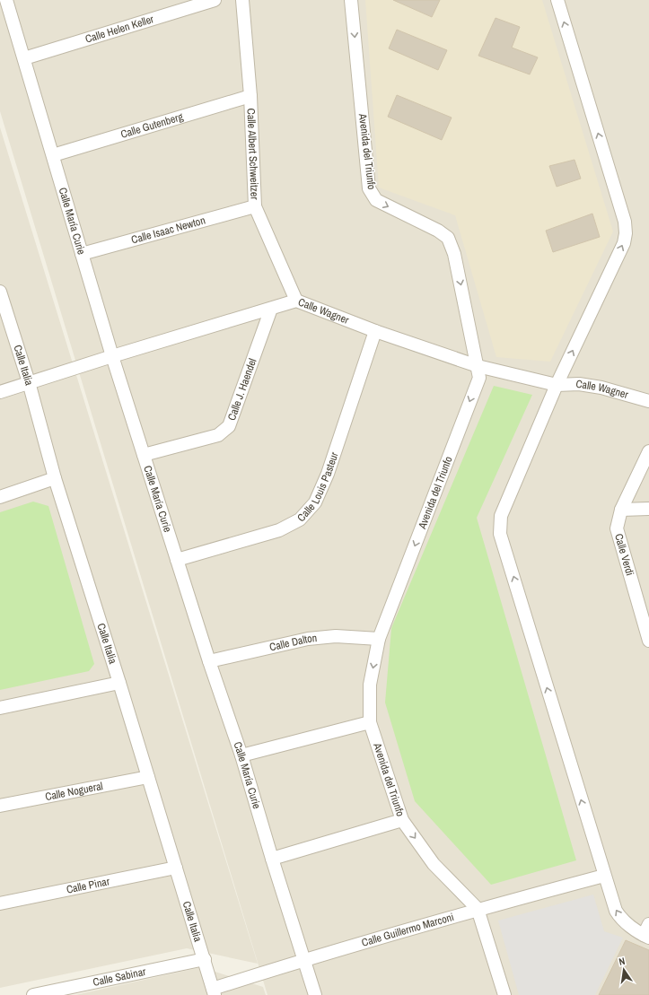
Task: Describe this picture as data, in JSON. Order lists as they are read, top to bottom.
{
  "streets": {
    "street": [
      "Calle Helen Keller",
      "Calle Gutenberg",
      "Avenida del Triunfo",
      "Calle Albert Schweitzer",
      "Calle María Curie",
      "Calle Isaac Newton",
      "Calle Wagner",
      "Calle Italia",
      "Calle J. Haendel",
      "Calle Louis Pasteur",
      "Calle Verdi",
      "Calle Dalton",
      "Calle Nogueral",
      "Calle Pinar",
      "Calle Guillermo Marconi",
      "Calle Sabinar"
    ]
  },
  "crossings": [
    ["Calle Helen Keller", "Calle María Curie"],
    ["Calle Gutenberg", "Calle Albert Schweitzer"],
    ["Calle Gutenberg", "Calle María Curie"],
    ["Avenida del Triunfo", "Calle Wagner"],
    ["Avenida del Triunfo", "Calle Dalton"],
    ["Avenida del Triunfo", "Calle Guillermo Marconi"],
    ["Calle Albert Schweitzer", "Calle Isaac Newton"],
    ["Calle Albert Schweitzer", "Calle Wagner"],
    ["Calle María Curie", "Calle Isaac Newton"],
    ["Calle María Curie", "Calle Wagner"],
    ["Calle María Curie", "Calle J. Haendel"],
    ["Calle María Curie", "Calle Louis Pasteur"],
    ["Calle María Curie", "Calle Dalton"],
    ["Calle María Curie", "Calle Guillermo Marconi"],
    ["Calle Wagner", "Calle Italia"],
    ["Calle Wagner", "Calle J. Haendel"],
    ["Calle Wagner", "Calle Louis Pasteur"],
    ["Calle Italia", "Calle Nogueral"],
    ["Calle Italia", "Calle Pinar"],
    ["Calle Italia", "Calle Guillermo Marconi"],
    ["Calle Italia", "Calle Sabinar"]
  ],
  "north": "top"
}
